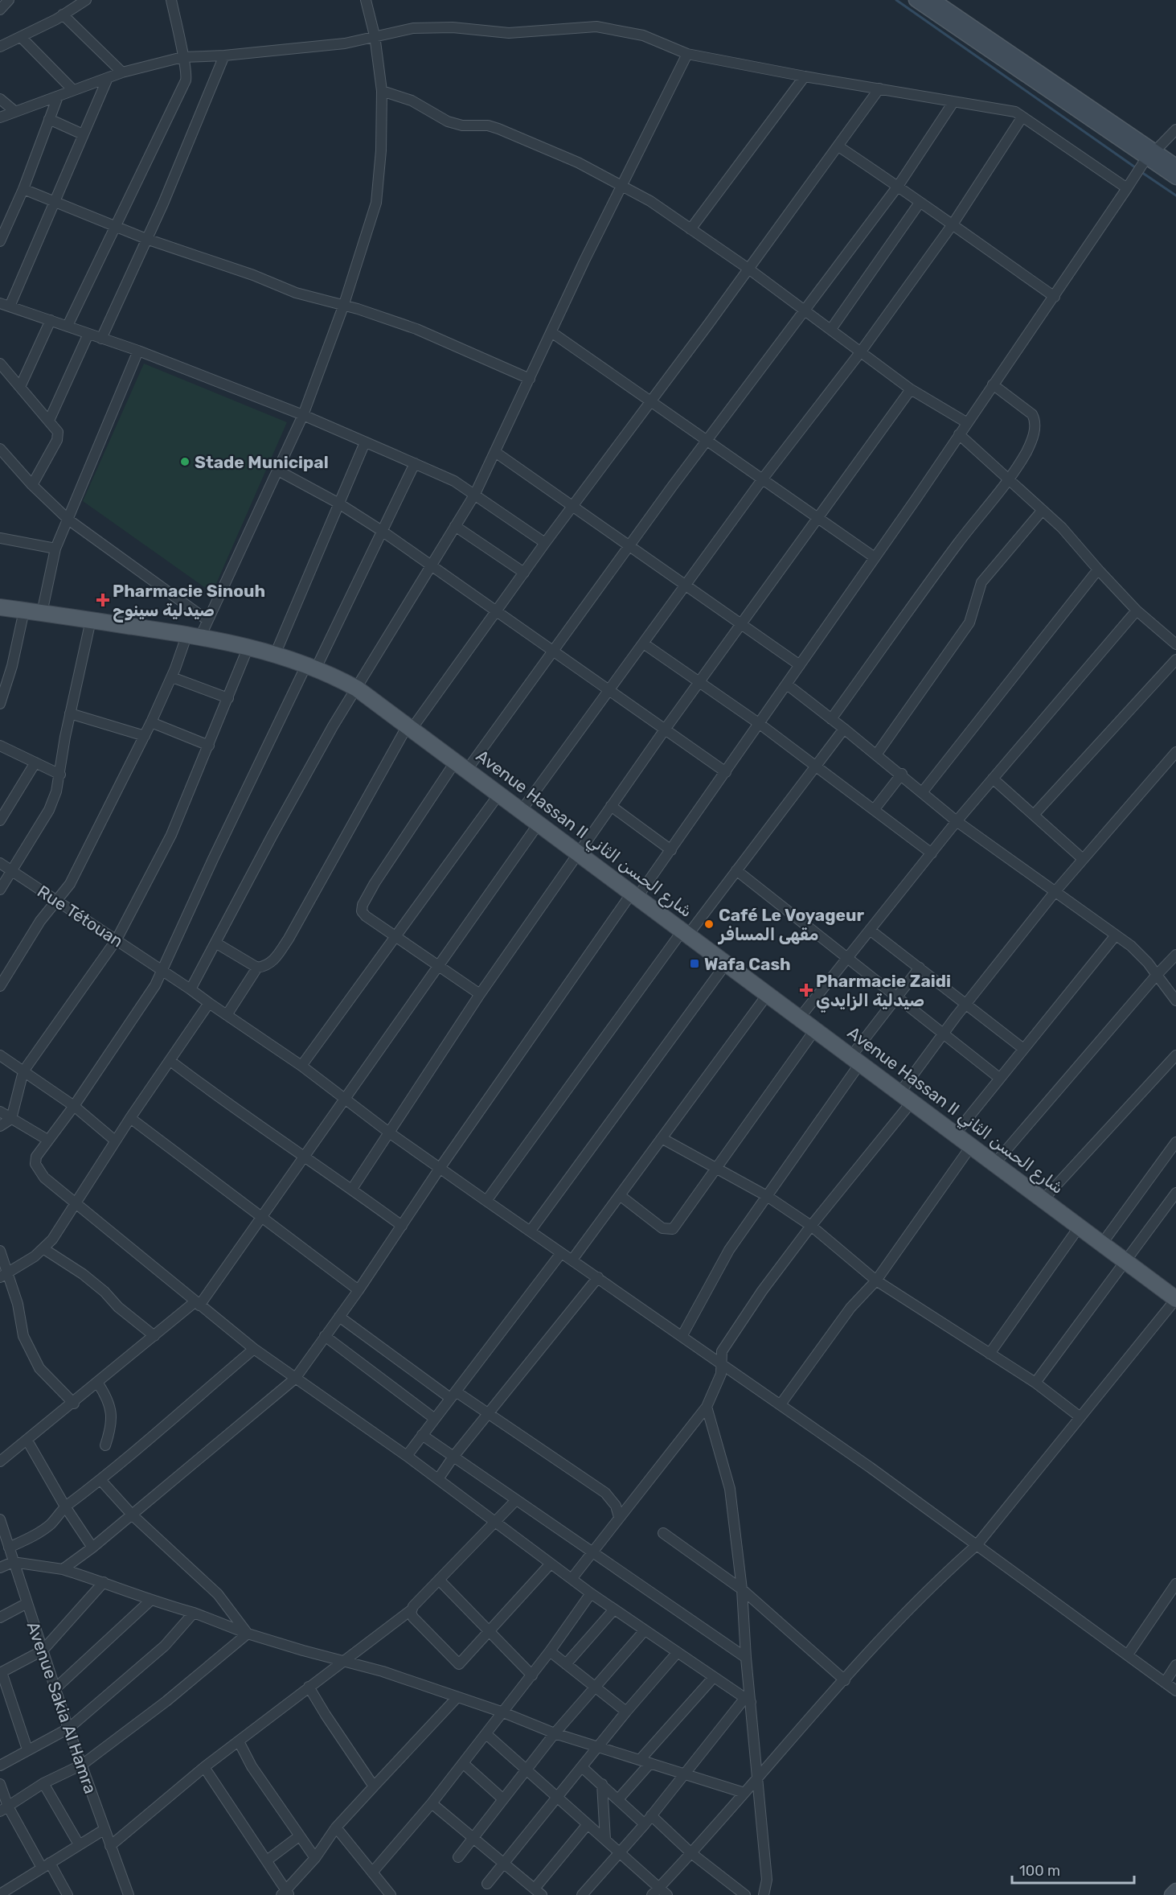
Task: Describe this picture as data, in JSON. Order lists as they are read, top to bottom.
{
  "streets": {
    "main road": ["Avenue Hassan II شارع الحسن الثاني"],
    "street": ["Rue Tétouan", "Avenue Sakia Al Hamra"]
  },
  "places": {
    "other": ["Stade Municipal", "Café Le Voyageur مقهى المسافر"],
    "health": ["Pharmacie Sinouh صيدلية سينوح", "Pharmacie Zaidi صيدلية الزايدي"],
    "transit": ["Wafa Cash"]
  },
  "scale_bar": "100 m"
}
